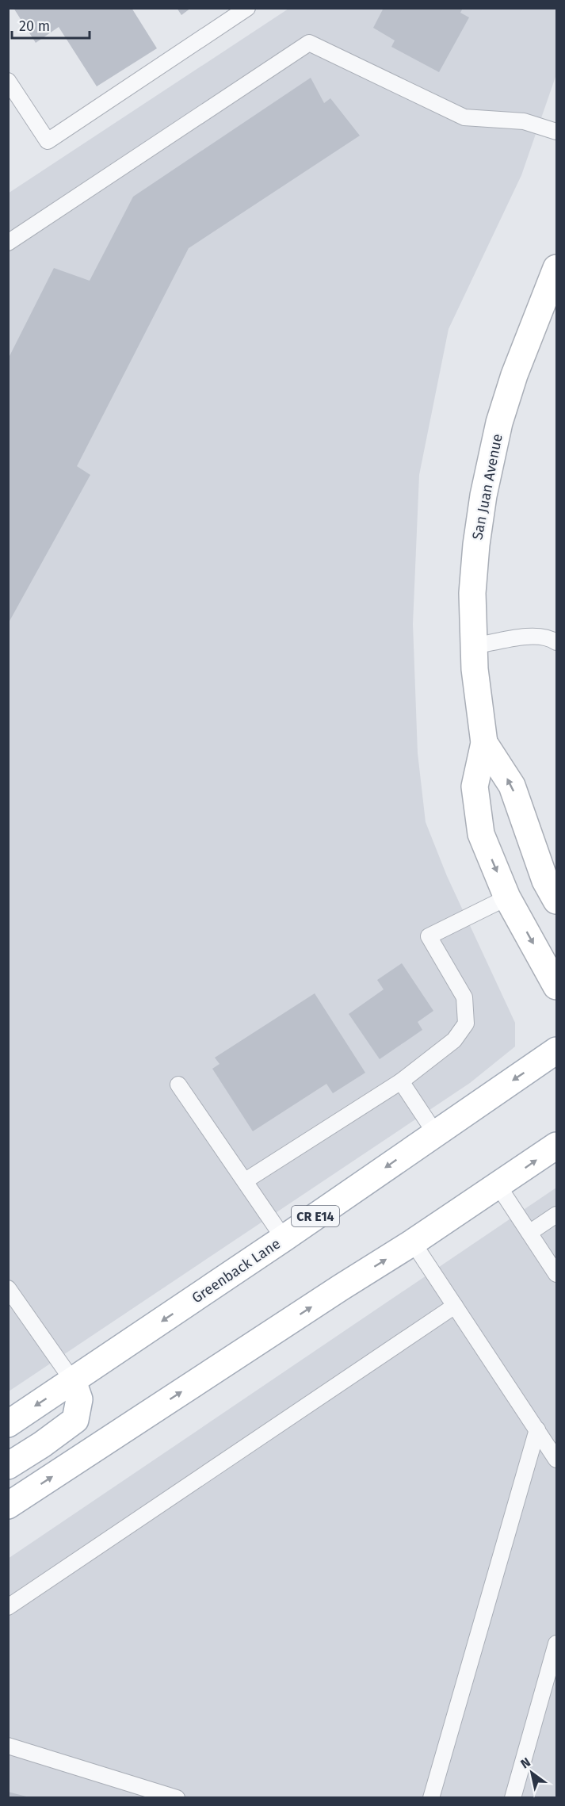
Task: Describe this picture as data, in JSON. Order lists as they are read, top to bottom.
{
  "streets": {
    "main road": ["San Juan Avenue", "CR E14", "Greenback Lane"]
  },
  "scale_bar": "20 m",
  "north": "top left"
}
